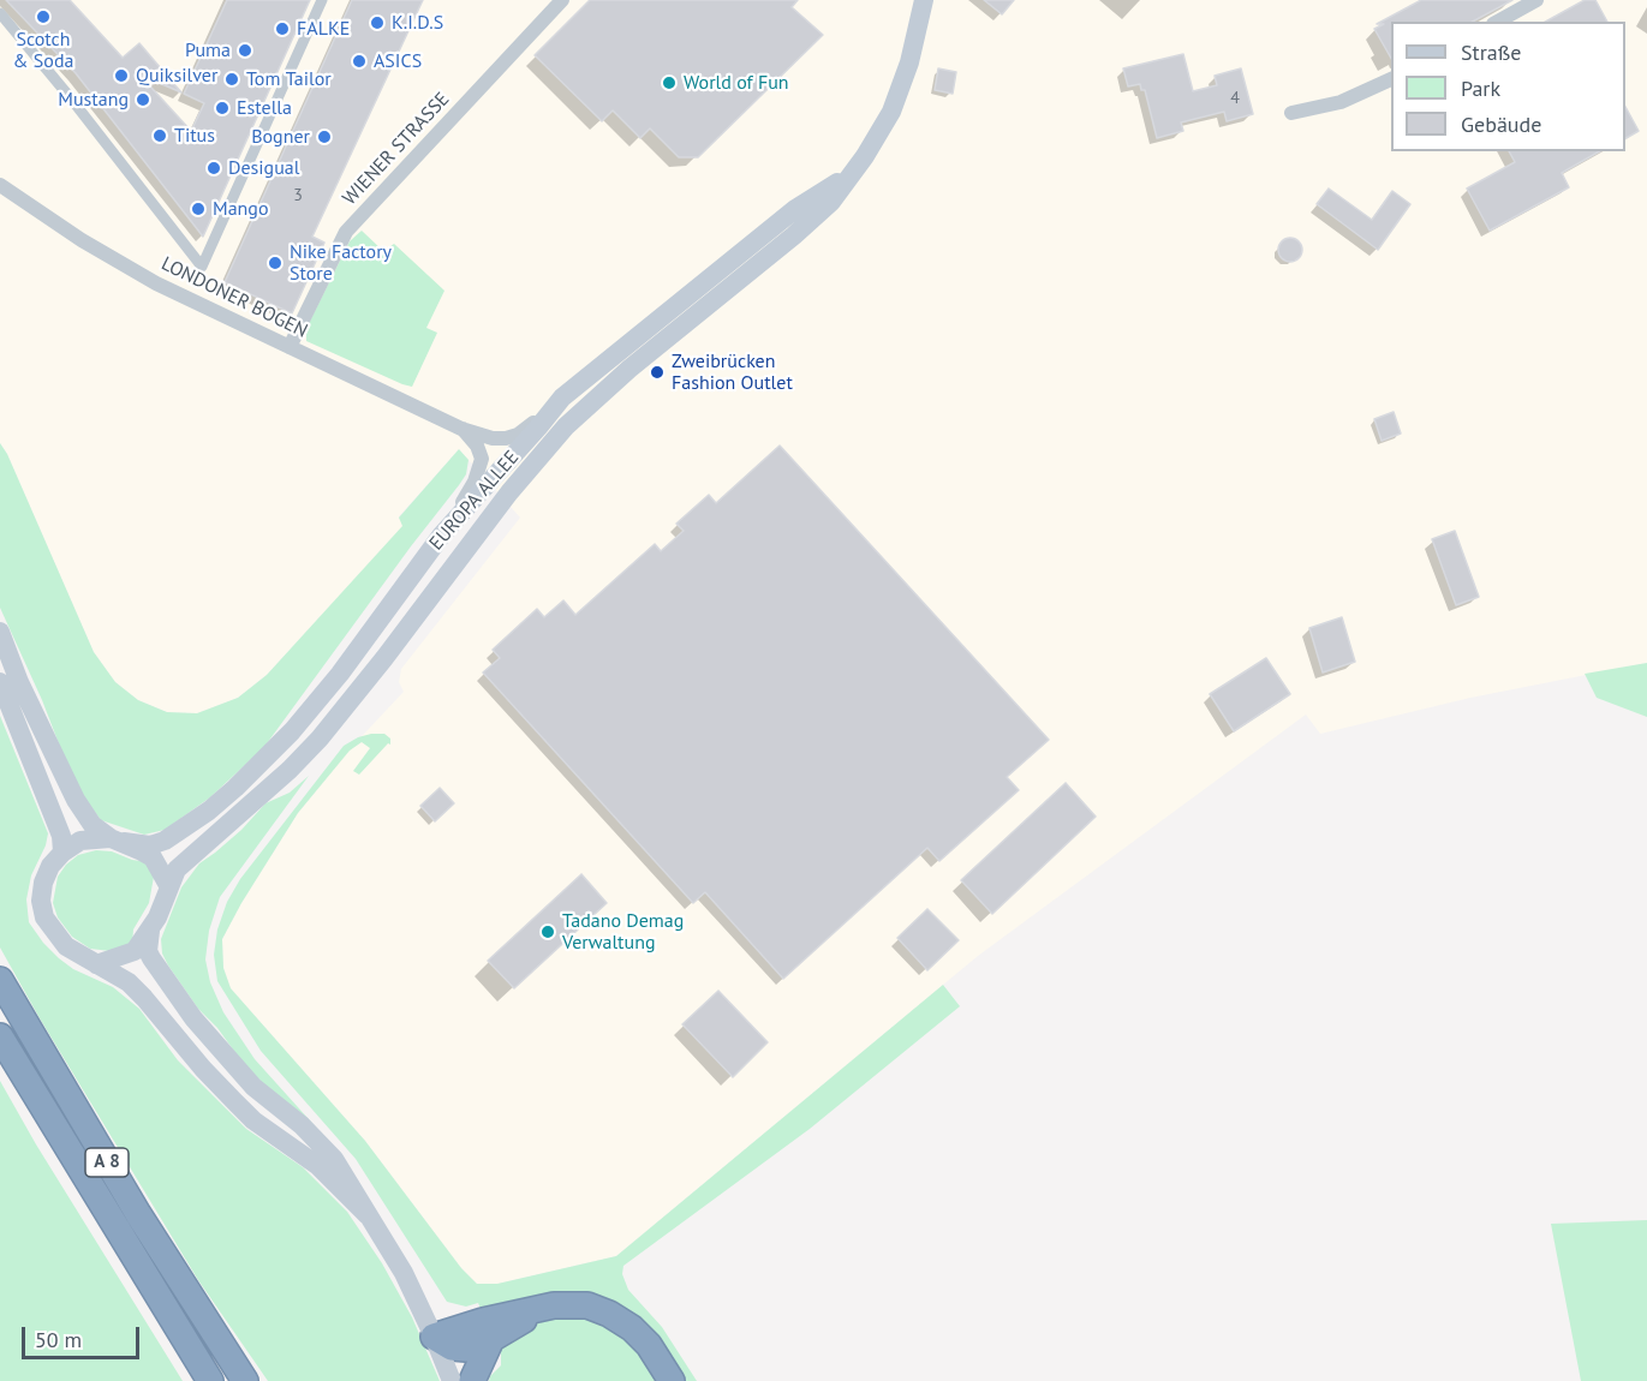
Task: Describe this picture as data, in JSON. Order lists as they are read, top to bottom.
{
  "streets": {
    "highway": ["A 8"],
    "main road": ["EUROPA ALLEE"],
    "street": ["WIENER STRASSE", "LONDONER BOGEN"]
  },
  "crossings": [
    ["WIENER STRASSE", "LONDONER BOGEN"],
    ["LONDONER BOGEN", "EUROPA ALLEE"]
  ],
  "places": [
    "Scotch & Soda",
    "K.I.D.S",
    "FALKE",
    "Puma",
    "ASICS",
    "Quiksilver",
    "Tom Tailor",
    "World of Fun",
    "Mustang",
    "Estella",
    "Titus",
    "Bogner",
    "Desigual",
    "Mango",
    "Nike Factory Store",
    "Zweibrücken Fashion Outlet",
    "Tadano Demag Verwaltung"
  ],
  "house_numbers": ["4", "3"],
  "legend": ["Straße", "Park", "Gebäude"],
  "scale_bar": "50 m"
}
